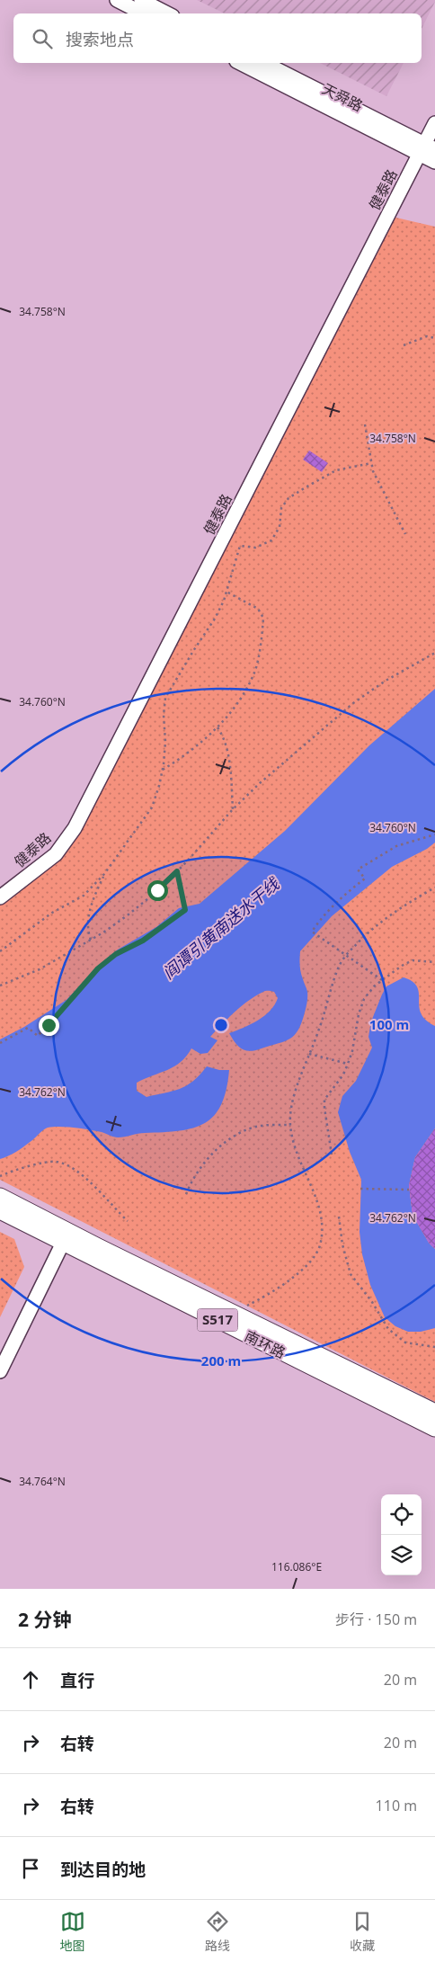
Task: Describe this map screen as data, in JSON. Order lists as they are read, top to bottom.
{
  "streets": {
    "main road": ["S517", "南环路"],
    "street": ["天舜路", "健泰路"]
  },
  "crossings": [
    ["天舜路", "健泰路"]
  ],
  "water": ["阎谭引黄南送水干线"],
  "page": {
    "search": "搜索地点",
    "heading": ["2 分钟", "步行 · 150 m"],
    "list": [
      ["直行", "20 m"],
      ["右转", "20 m"],
      ["右转", "110 m"],
      "到达目的地"
    ],
    "nav": ["地图", "路线", "收藏"]
  },
  "coordinates": [
    "34.758°N",
    "34.760°N",
    "34.762°N",
    "34.764°N",
    "116.086°E"
  ],
  "rings": ["100 m", "200 m"]
}
